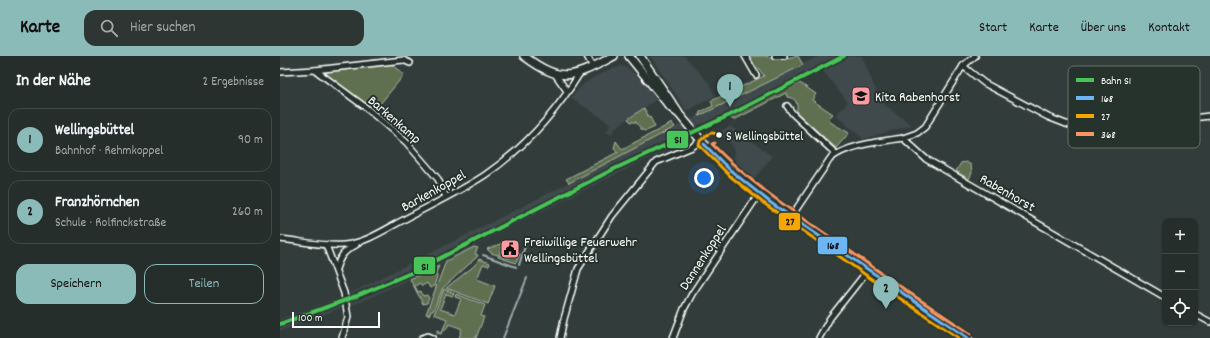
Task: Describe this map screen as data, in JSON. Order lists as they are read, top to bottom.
{
  "streets": {
    "street": [
      "Barkenkamp",
      "Barkenkoppel",
      "Rabenhorst",
      "Dannenkoppel"
    ]
  },
  "crossings": [
    ["Barkenkamp", "Barkenkoppel"]
  ],
  "places": {
    "school or university": ["Kita Rabenhorst"],
    "other": ["S Wellingsbüttel"],
    "public building": ["Freiwillige Feuerwehr Wellingsbüttel"]
  },
  "lines": [
    "rail line S1",
    "transit line 27",
    "transit line 368",
    "transit line 168"
  ],
  "legend": [
    "Bahn S1",
    "168",
    "27",
    "368"
  ],
  "scale_bar": "100 m",
  "page": {
    "header": "Karte",
    "search": "Hier suchen",
    "nav": [
      "Start",
      "Karte",
      "Über uns",
      "Kontakt"
    ],
    "heading": ["In der Nähe", "2 Ergebnisse"],
    "pins": ["1", "2"],
    "list": [
      {
        "mark": "1",
        "name": "Wellingsbüttel",
        "note": "Bahnhof · Rehmkoppel",
        "value": "90 m"
      },
      {
        "mark": "2",
        "name": "Franzhörnchen",
        "note": "Schule · Rolfinckstraße",
        "value": "260 m"
      }
    ],
    "map_buttons": ["+", "−"],
    "buttons": ["Speichern", "Teilen"],
    "scale": "100 m"
  }
}
